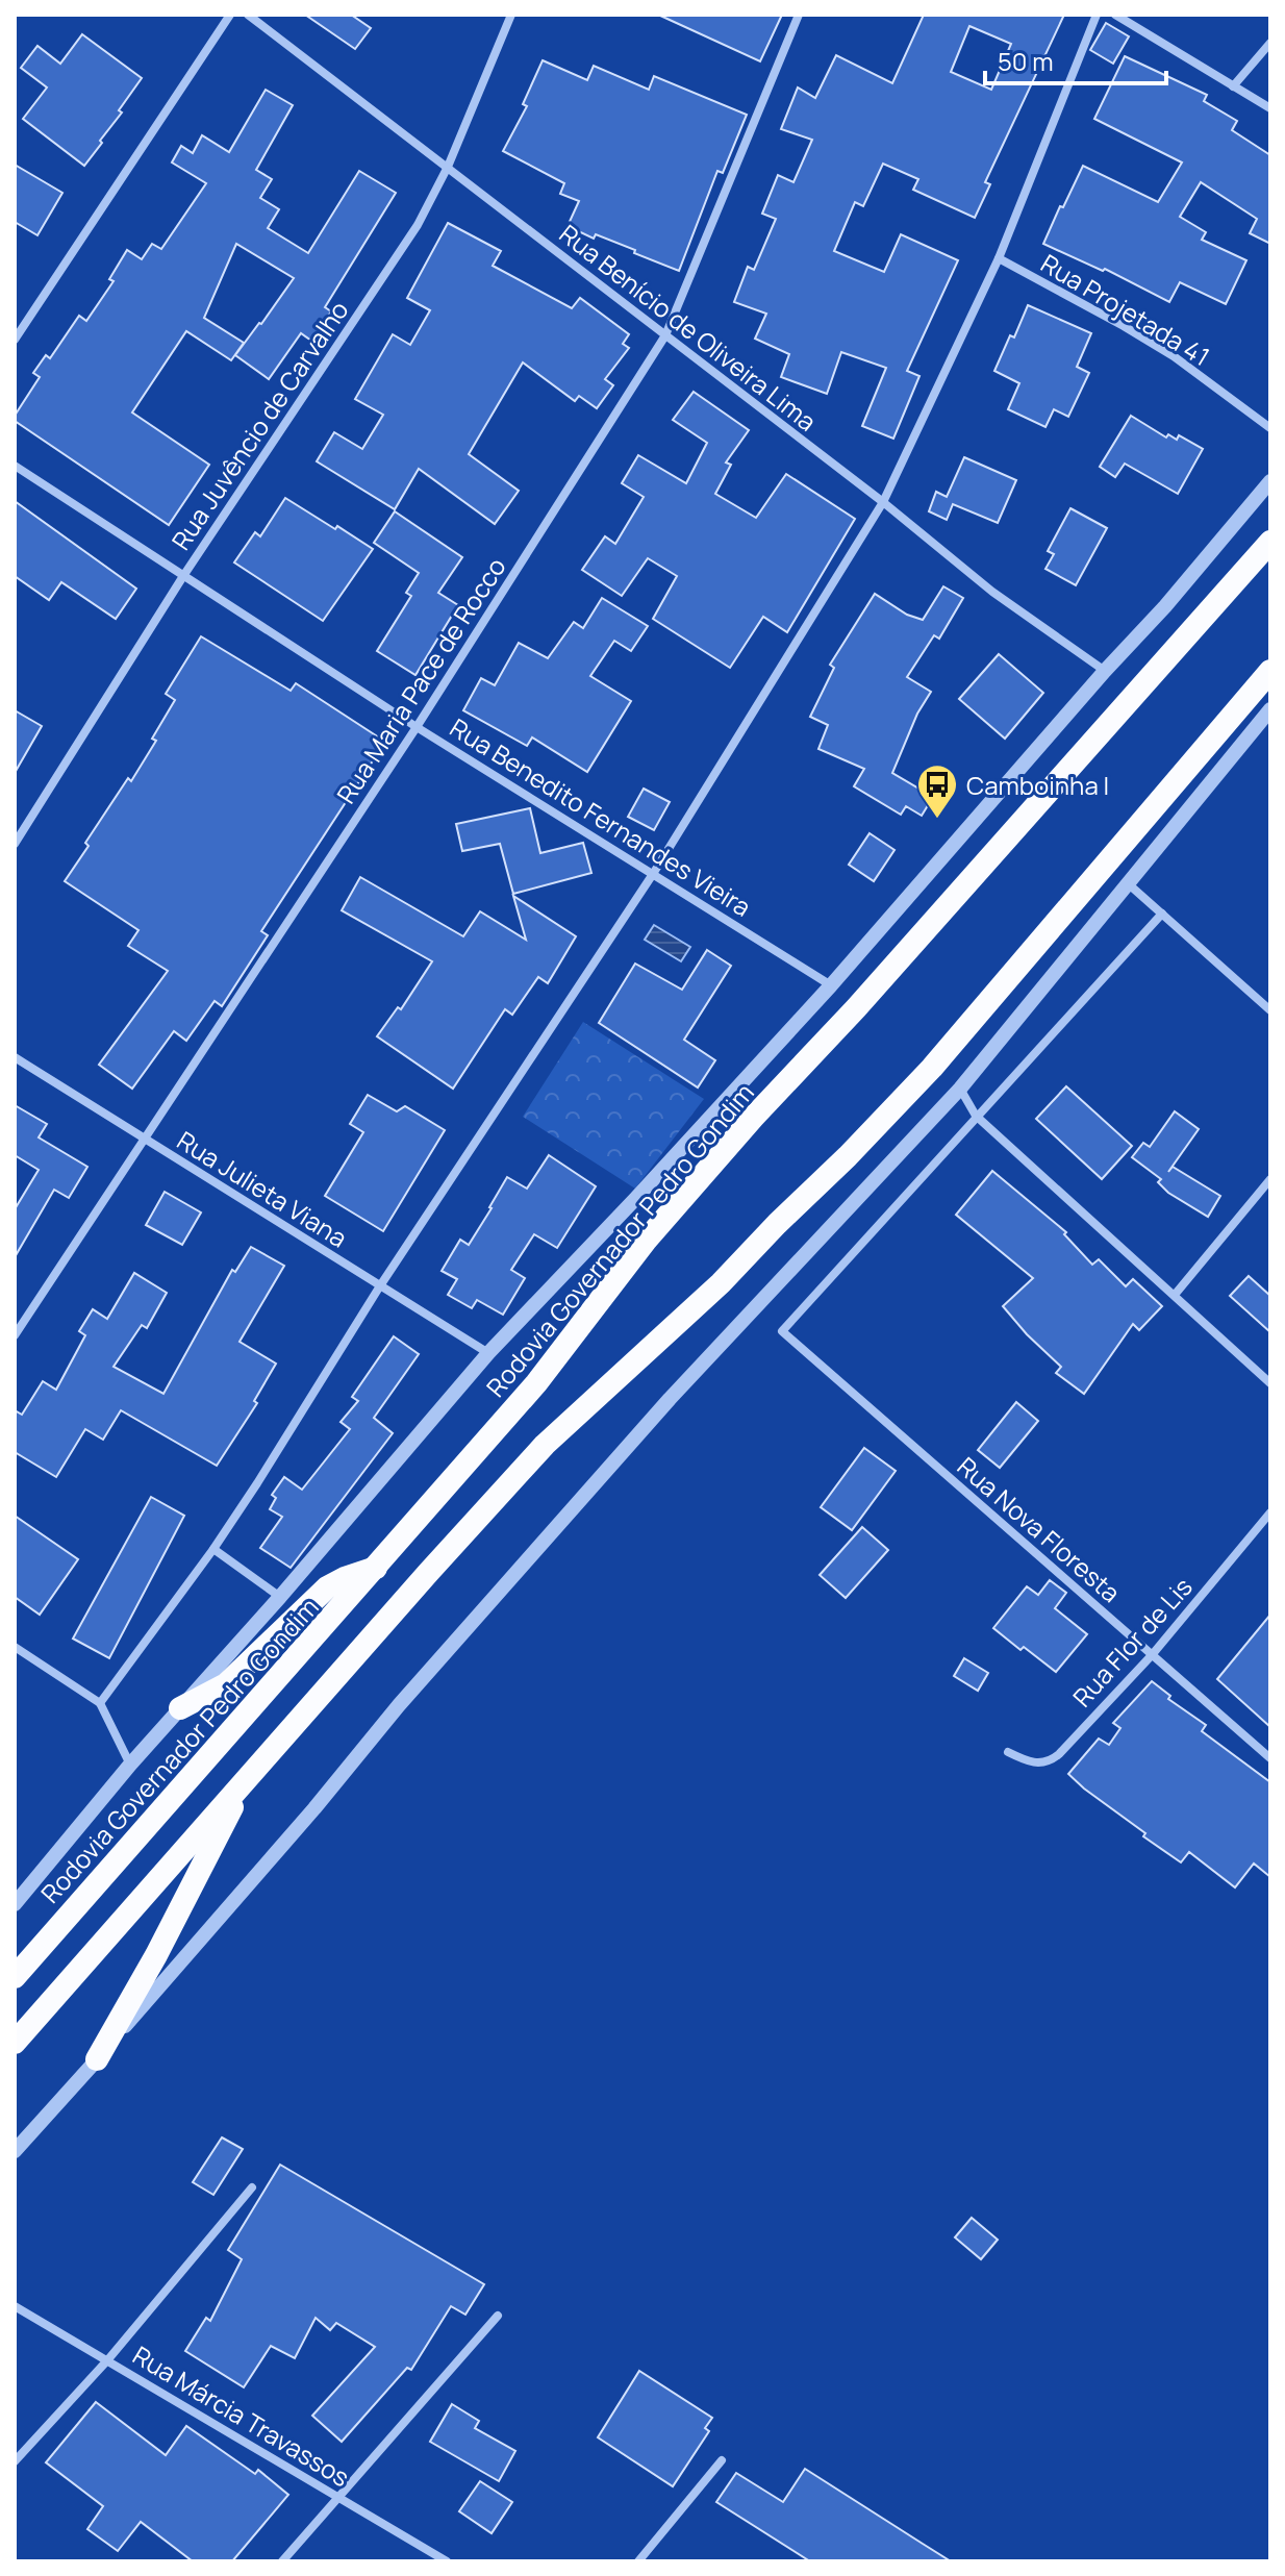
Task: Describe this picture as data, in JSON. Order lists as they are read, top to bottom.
{
  "streets": {
    "highway": ["Rodovia Governador Pedro Gondim"],
    "street": [
      "Rua Projetada 41",
      "Rua Benício de Oliveira Lima",
      "Rua Juvêncio de Carvalho",
      "Rua Maria Pace de Rocco",
      "Rua Benedito Fernandes Vieira",
      "Rua Julieta Viana",
      "Rua Nova Floresta",
      "Rua Flor de Lis",
      "Rua Márcia Travassos"
    ]
  },
  "crossings": [
    ["Rua Benício de Oliveira Lima", "Rua Juvêncio de Carvalho"],
    ["Rua Benício de Oliveira Lima", "Rua Maria Pace de Rocco"],
    ["Rua Juvêncio de Carvalho", "Rua Benedito Fernandes Vieira"],
    ["Rua Maria Pace de Rocco", "Rua Benedito Fernandes Vieira"],
    ["Rua Maria Pace de Rocco", "Rua Julieta Viana"],
    ["Rua Nova Floresta", "Rua Flor de Lis"]
  ],
  "places": {
    "bus stop": ["Camboinha I"]
  },
  "scale_bar": "50 m"
}
